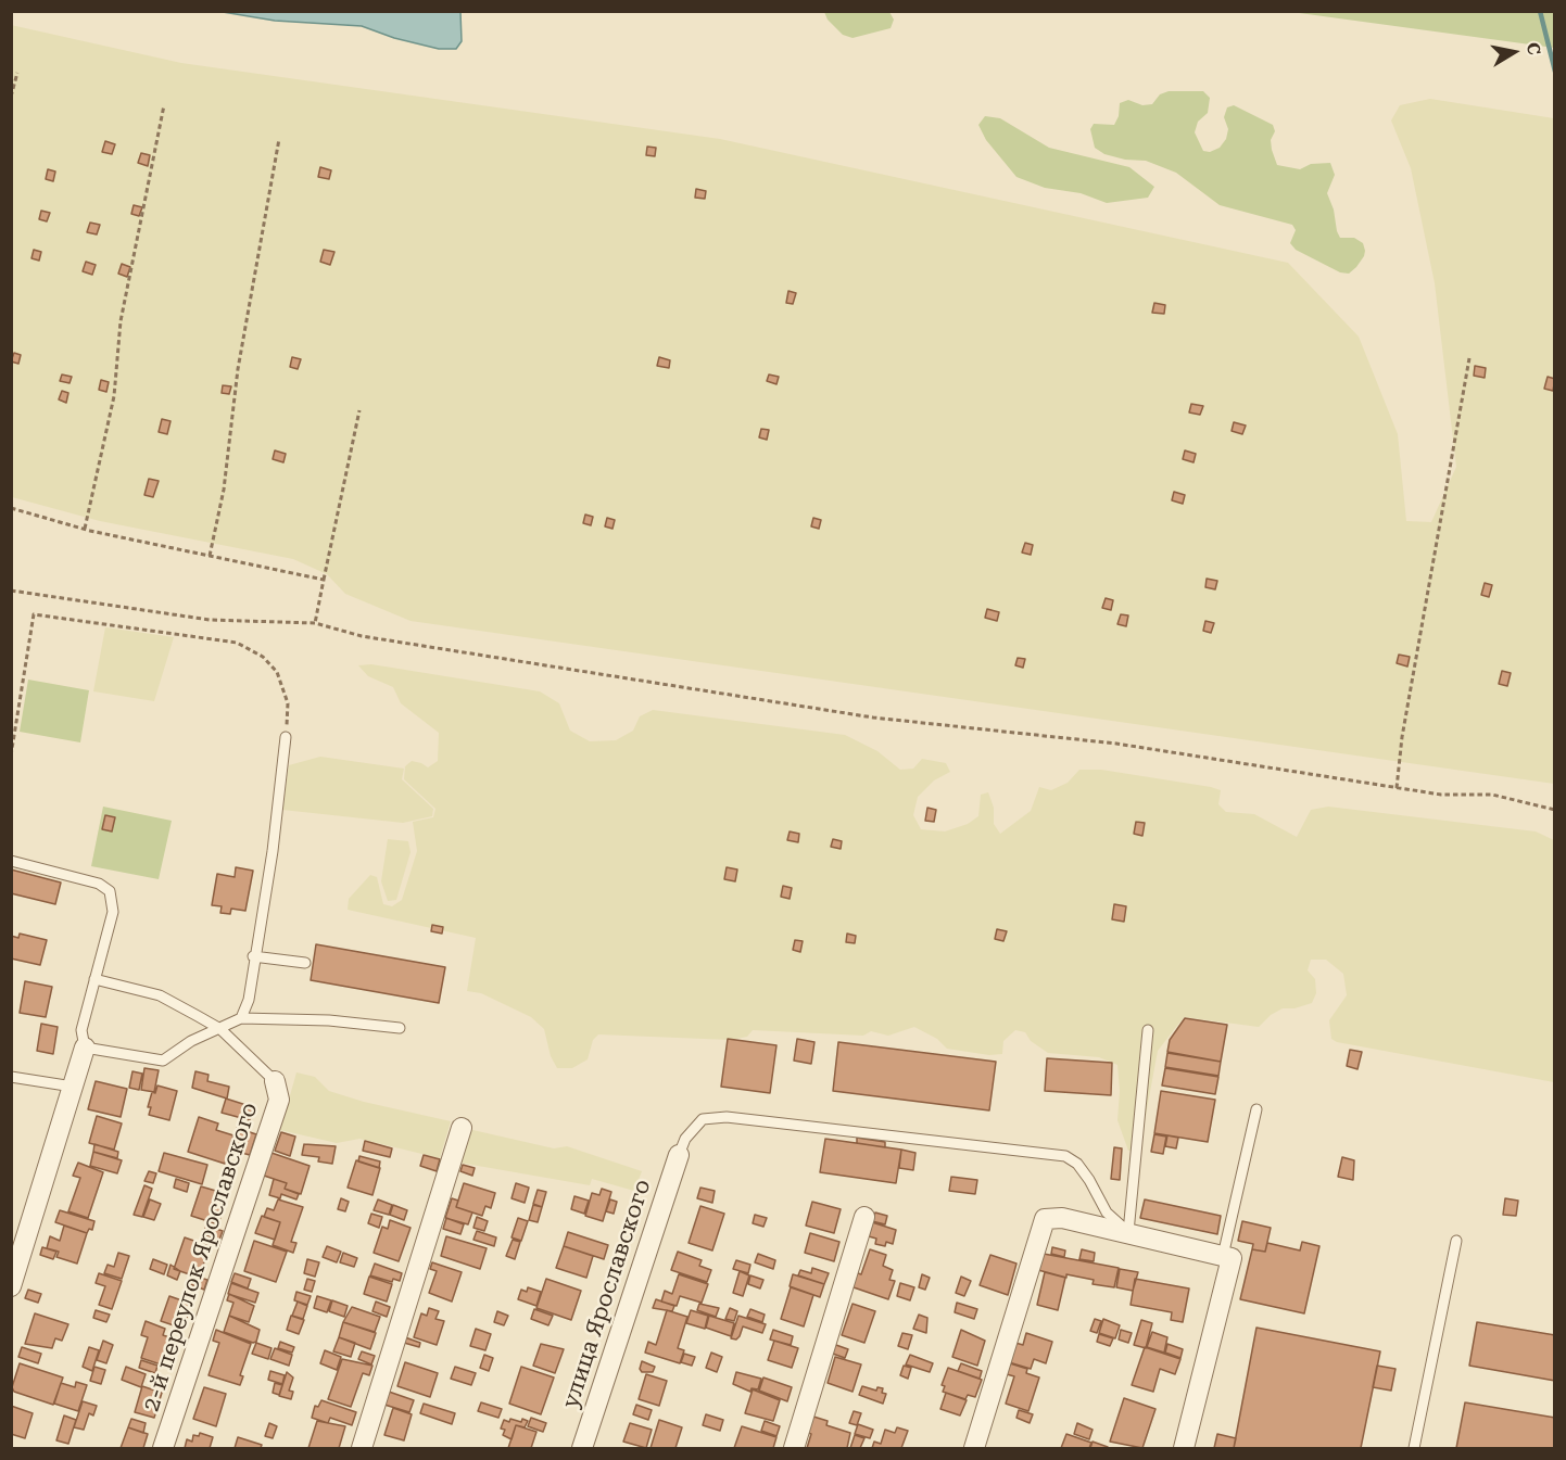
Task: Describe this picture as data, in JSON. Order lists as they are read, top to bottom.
{
  "streets": {
    "street": ["2-й переулок Ярославского", "улица Ярославского"]
  },
  "north": "right"
}
